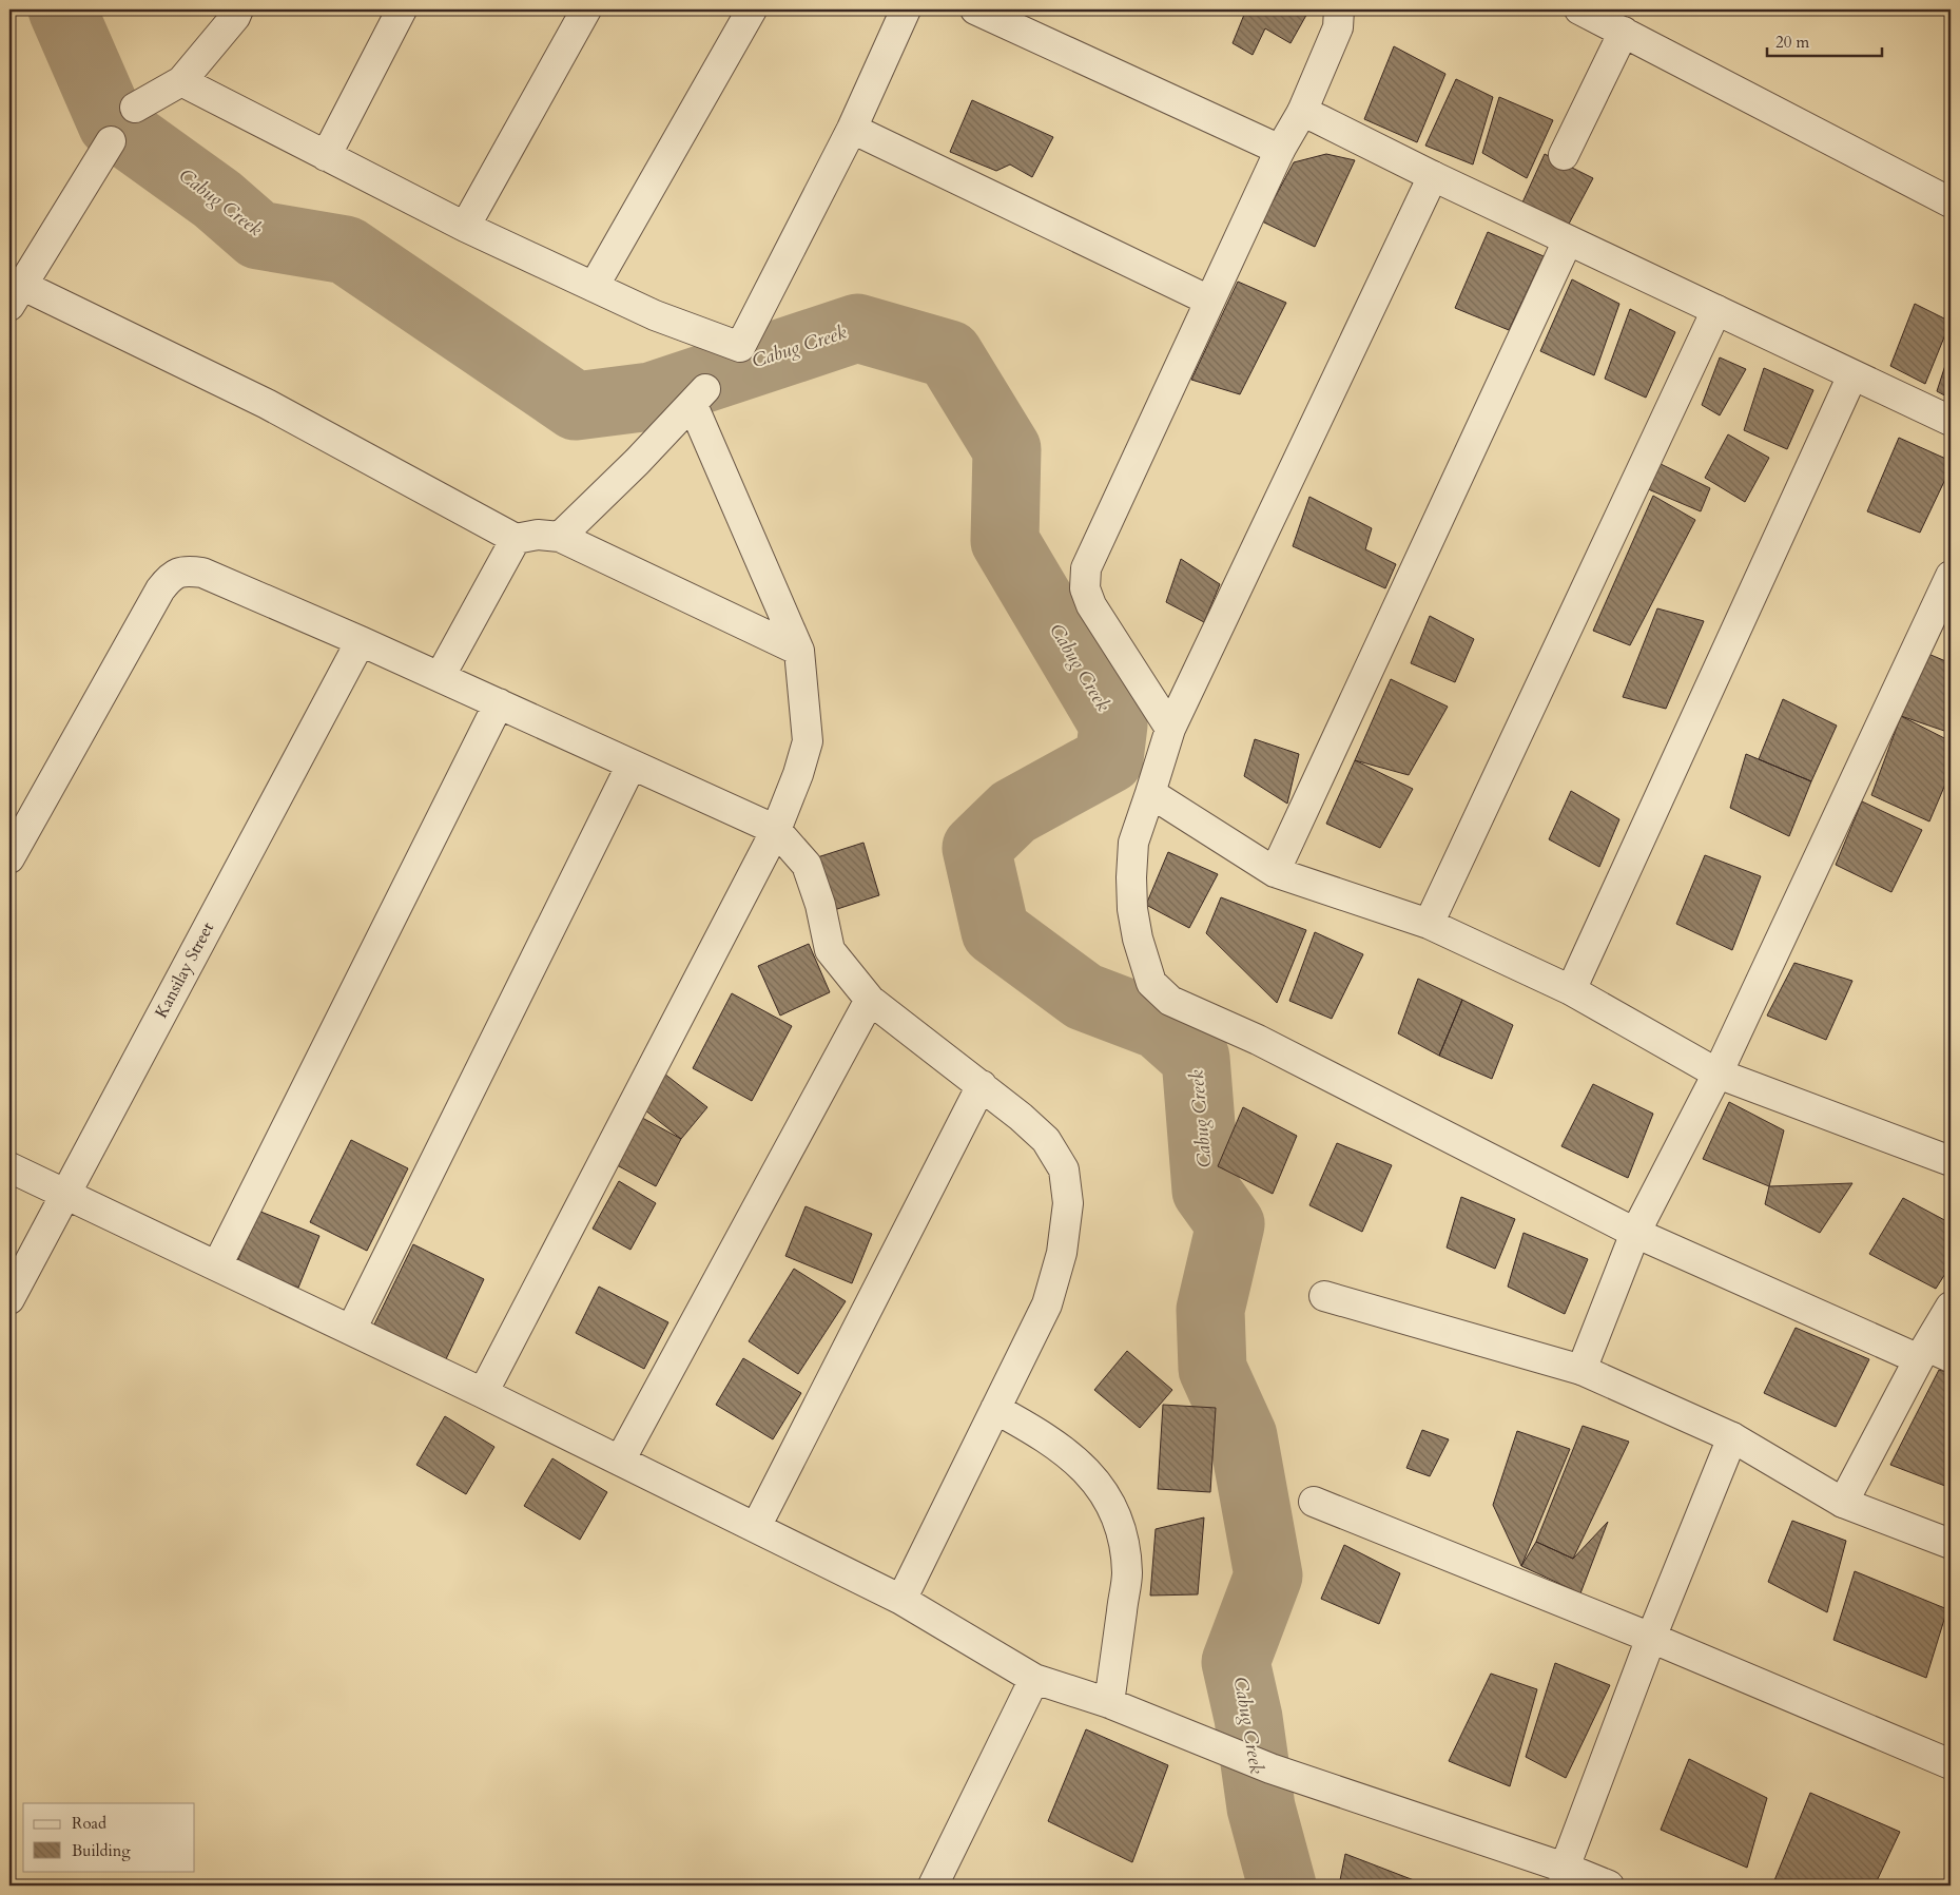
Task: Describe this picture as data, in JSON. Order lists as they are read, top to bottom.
{
  "streets": {
    "street": ["Kansilay Street"]
  },
  "water": ["Cabug Creek"],
  "legend": ["Road", "Building"],
  "scale_bar": "20 m"
}
